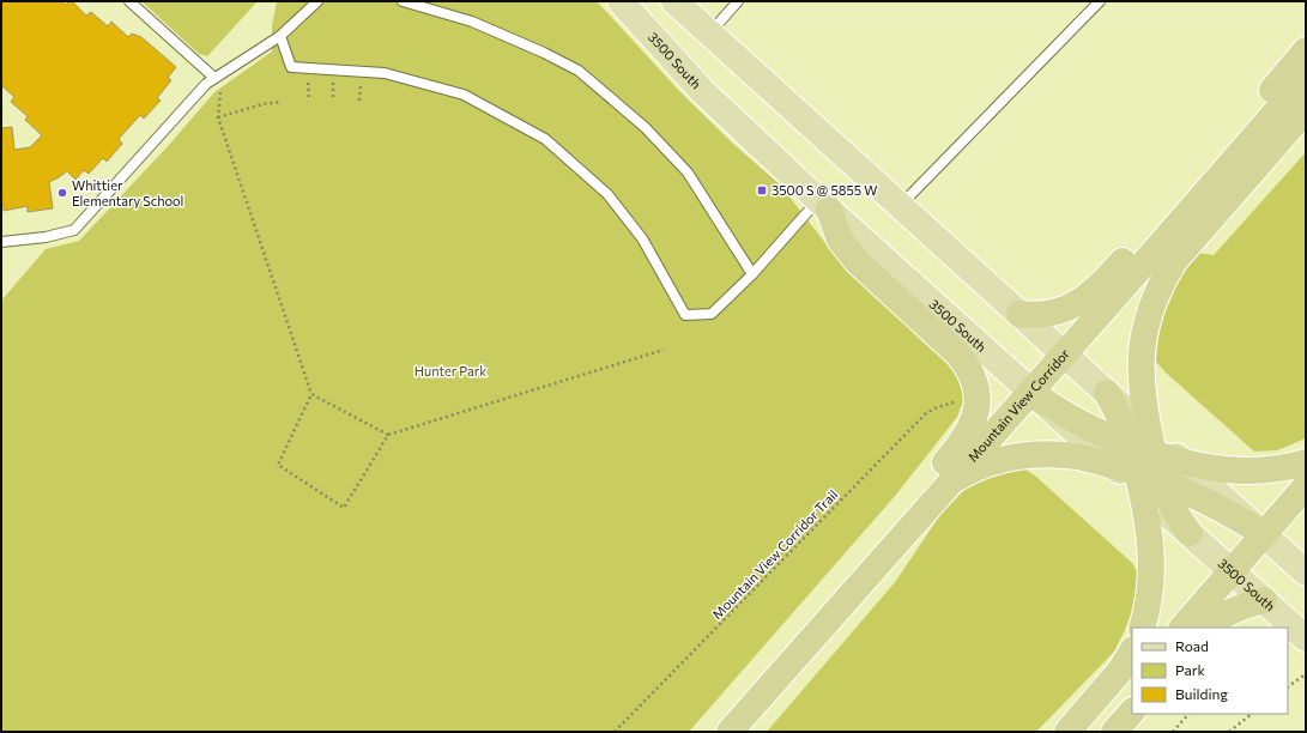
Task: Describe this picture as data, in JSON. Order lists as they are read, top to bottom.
{
  "streets": {
    "highway": ["Mountain View Corridor"],
    "main road": ["3500 South"],
    "path": ["Mountain View Corridor Trail"]
  },
  "crossings": [
    ["3500 South", "Mountain View Corridor"]
  ],
  "parks": ["Hunter Park"],
  "places": {
    "transit": ["3500 S @ 5855 W"],
    "other": ["Whittier Elementary School"]
  },
  "legend": ["Road", "Park", "Building"]
}
